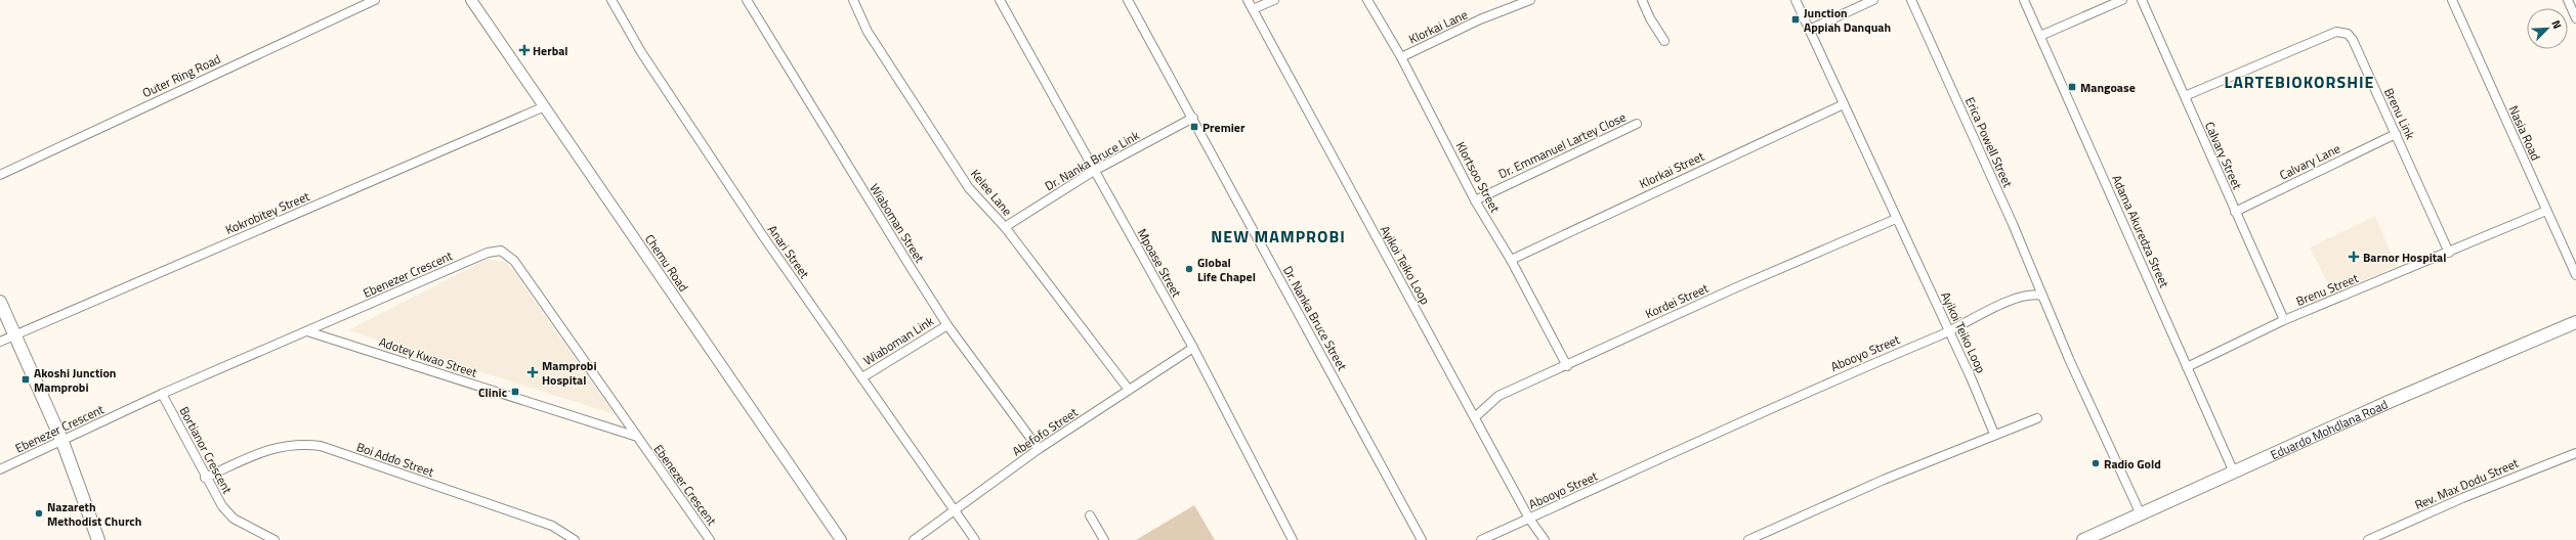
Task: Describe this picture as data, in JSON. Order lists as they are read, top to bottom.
{
  "streets": {
    "main road": ["Eduardo Mohdlana Road"],
    "street": [
      "Klorkai Lane",
      "Outer Ring Road",
      "Brenu Link",
      "Nasia Road",
      "Erica Powell Street",
      "Dr. Emmanuel Lartey Close",
      "Calvary Street",
      "Dr. Nanka Bruce Link",
      "Calvary Lane",
      "Klorkai Street",
      "Klortsoo Street",
      "Kelee Lane",
      "Kokrobitey Street",
      "Wiaboman Street",
      "Adama Akuredza Street",
      "Anari Street",
      "Chemu Road",
      "Mpoase Street",
      "Ayikoi Teiko Loop",
      "Ebenezer Crescent",
      "Brenu Street",
      "Kordei Street",
      "Dr. Nanka Bruce Street",
      "Wiaboman Link",
      "Abooyo Street",
      "Adotey Kwao Street",
      "Abefofo Street",
      "Bortianor Crescent",
      "Boi Addo Street",
      "Rev. Max Dodu Street"
    ]
  },
  "crossings": [
    ["Klorkai Lane", "Klortsoo Street"],
    ["Brenu Link", "Calvary Street"],
    ["Brenu Link", "Calvary Lane"],
    ["Brenu Link", "Brenu Street"],
    ["Nasia Road", "Brenu Street"],
    ["Erica Powell Street", "Abooyo Street"],
    ["Dr. Emmanuel Lartey Close", "Klortsoo Street"],
    ["Calvary Street", "Calvary Lane"],
    ["Calvary Street", "Brenu Street"],
    ["Dr. Nanka Bruce Link", "Kelee Lane"],
    ["Dr. Nanka Bruce Link", "Mpoase Street"],
    ["Dr. Nanka Bruce Link", "Dr. Nanka Bruce Street"],
    ["Klorkai Street", "Klortsoo Street"],
    ["Klorkai Street", "Ayikoi Teiko Loop"],
    ["Klortsoo Street", "Kordei Street"],
    ["Kelee Lane", "Abefofo Street"],
    ["Kokrobitey Street", "Chemu Road"],
    ["Wiaboman Street", "Wiaboman Link"],
    ["Wiaboman Street", "Abefofo Street"],
    ["Adama Akuredza Street", "Brenu Street"],
    ["Adama Akuredza Street", "Eduardo Mohdlana Road"],
    ["Anari Street", "Wiaboman Link"],
    ["Anari Street", "Abefofo Street"],
    ["Mpoase Street", "Abefofo Street"],
    ["Ayikoi Teiko Loop", "Kordei Street"],
    ["Ayikoi Teiko Loop", "Abooyo Street"],
    ["Ebenezer Crescent", "Adotey Kwao Street"],
    ["Ebenezer Crescent", "Bortianor Crescent"],
    ["Bortianor Crescent", "Boi Addo Street"]
  ],
  "districts": ["LARTEBIOKORSHIE", "NEW MAMPROBI"],
  "places": {
    "transit": [
      "Junction Appiah Danquah",
      "Mangoase",
      "Premier",
      "Akoshi Junction Mamprobi",
      "Clinic"
    ],
    "health": ["Herbal", "Barnor Hospital", "Mamprobi Hospital"],
    "other": ["Global Life Chapel", "Radio Gold", "Nazareth Methodist Church"]
  },
  "north": "top right"
}
